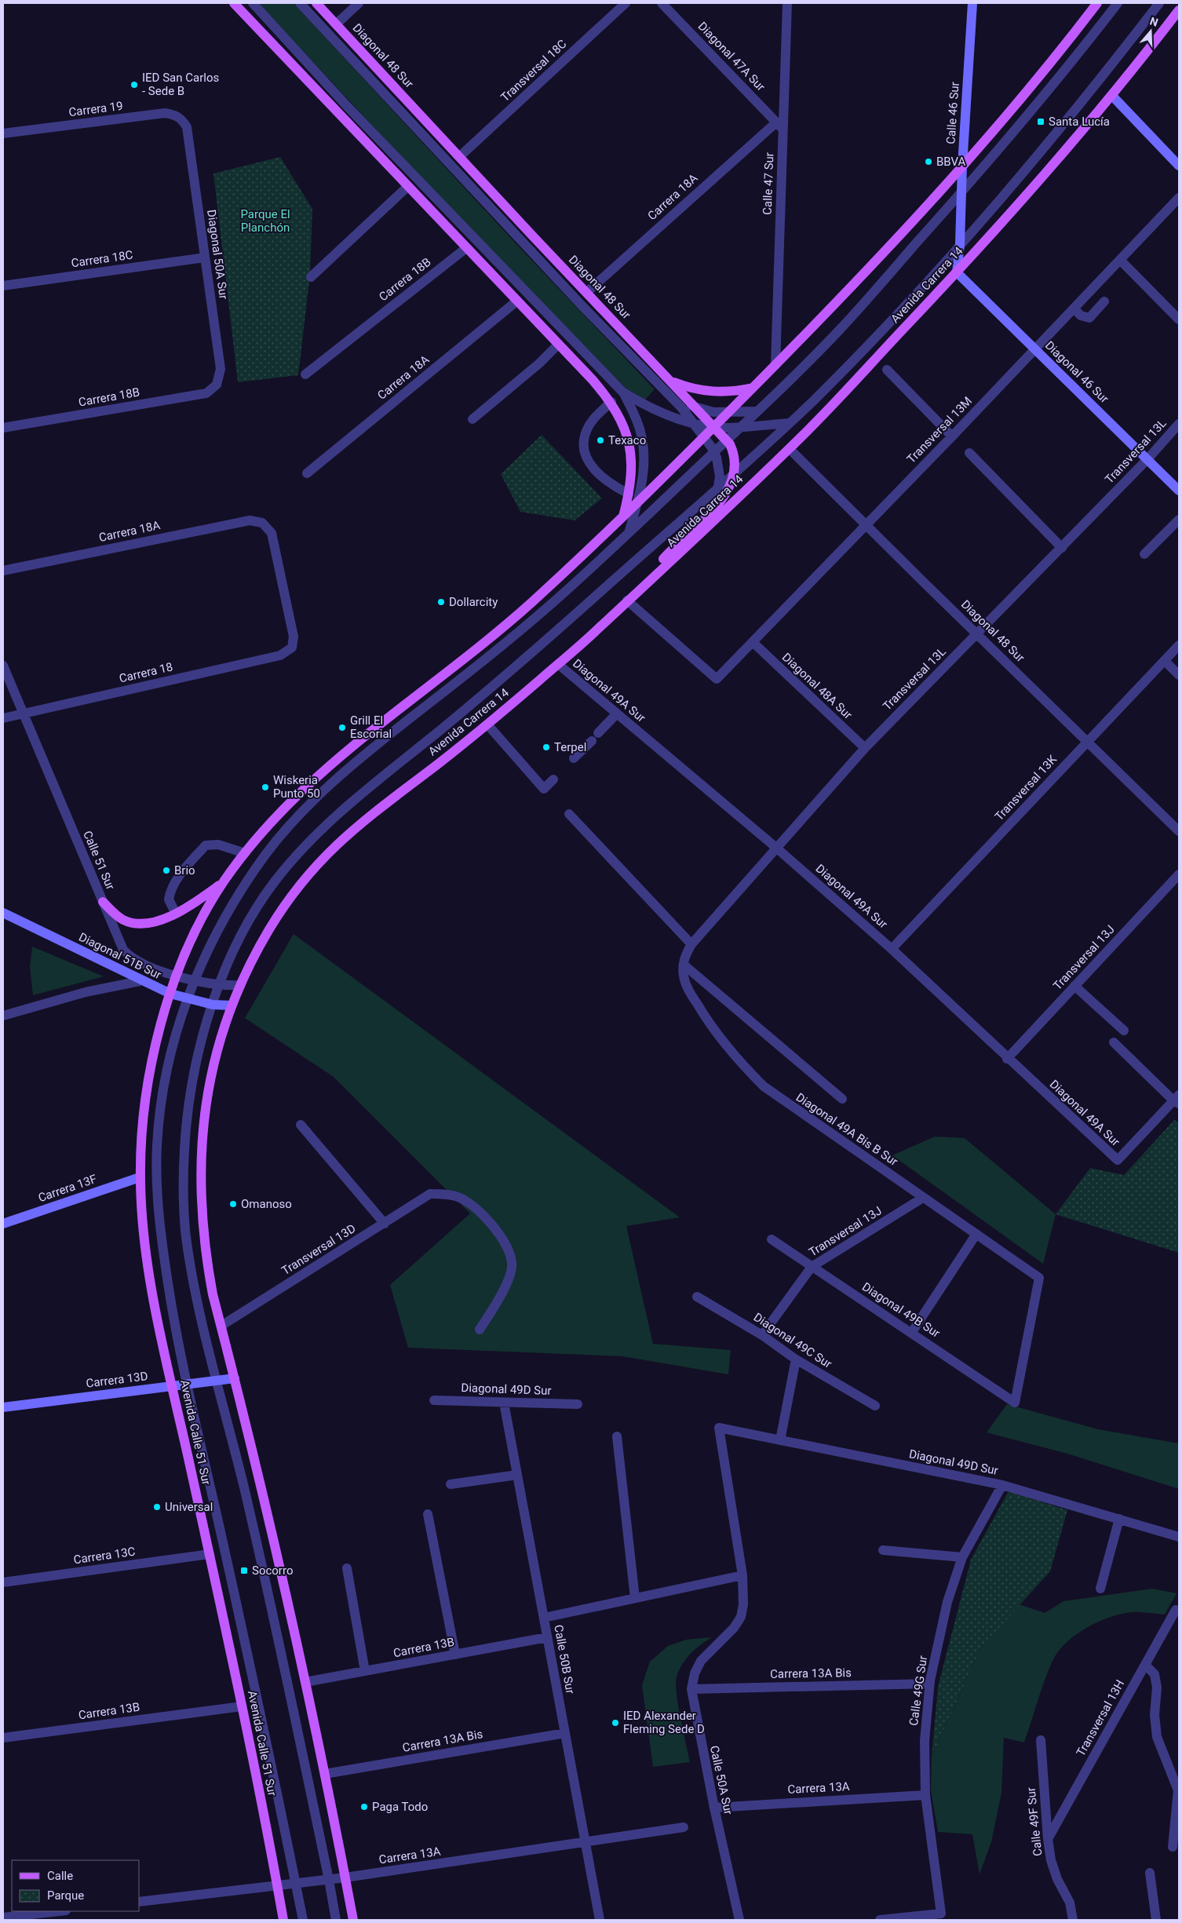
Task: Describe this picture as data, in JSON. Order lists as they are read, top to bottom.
{
  "streets": {
    "main road": ["Diagonal 48 Sur", "Avenida Carrera 14", "Avenida Calle 51 Sur"],
    "street": [
      "Diagonal 47A Sur",
      "Transversal 18C",
      "Carrera 19",
      "Calle 46 Sur",
      "Calle 47 Sur",
      "Carrera 18A",
      "Diagonal 50A Sur",
      "Carrera 18C",
      "Carrera 18B",
      "Diagonal 46 Sur",
      "Transversal 13M",
      "Transversal 13L",
      "Carrera 18",
      "Diagonal 48A Sur",
      "Diagonal 49A Sur",
      "Transversal 13K",
      "Calle 51 Sur",
      "Diagonal 51B Sur",
      "Transversal 13J",
      "Diagonal 49A Bis B Sur",
      "Carrera 13F",
      "Transversal 13D",
      "Diagonal 49B Sur",
      "Diagonal 49C Sur",
      "Carrera 13D",
      "Diagonal 49D Sur",
      "Carrera 13C",
      "Carrera 13B",
      "Calle 50B Sur",
      "Carrera 13A Bis",
      "Calle 49G Sur",
      "Transversal 13H",
      "Calle 50A Sur",
      "Carrera 13A",
      "Calle 49F Sur"
    ]
  },
  "crossings": [
    ["Diagonal 48 Sur", "Transversal 18C"],
    ["Diagonal 48 Sur", "Carrera 18A"],
    ["Diagonal 48 Sur", "Avenida Carrera 14"],
    ["Diagonal 48 Sur", "Transversal 13M"],
    ["Diagonal 48 Sur", "Transversal 13L"],
    ["Diagonal 48 Sur", "Transversal 13K"],
    ["Diagonal 47A Sur", "Calle 47 Sur"],
    ["Diagonal 47A Sur", "Carrera 18A"],
    ["Carrera 19", "Diagonal 50A Sur"],
    ["Calle 46 Sur", "Avenida Carrera 14"],
    ["Calle 46 Sur", "Diagonal 46 Sur"],
    ["Calle 47 Sur", "Carrera 18A"],
    ["Carrera 18A", "Carrera 18"],
    ["Diagonal 50A Sur", "Carrera 18C"],
    ["Diagonal 50A Sur", "Carrera 18B"],
    ["Avenida Carrera 14", "Diagonal 46 Sur"],
    ["Avenida Carrera 14", "Transversal 13M"],
    ["Avenida Carrera 14", "Diagonal 49A Sur"],
    ["Avenida Carrera 14", "Calle 51 Sur"],
    ["Avenida Carrera 14", "Diagonal 51B Sur"],
    ["Diagonal 46 Sur", "Transversal 13M"],
    ["Diagonal 46 Sur", "Transversal 13L"],
    ["Transversal 13M", "Diagonal 48A Sur"],
    ["Transversal 13L", "Diagonal 48A Sur"],
    ["Transversal 13L", "Diagonal 49A Sur"],
    ["Transversal 13L", "Diagonal 49A Bis B Sur"],
    ["Carrera 18", "Calle 51 Sur"],
    ["Diagonal 49A Sur", "Transversal 13K"],
    ["Diagonal 49A Sur", "Transversal 13J"],
    ["Diagonal 51B Sur", "Avenida Calle 51 Sur"],
    ["Transversal 13J", "Diagonal 49A Bis B Sur"],
    ["Transversal 13J", "Diagonal 49B Sur"],
    ["Transversal 13J", "Diagonal 49C Sur"],
    ["Diagonal 49A Bis B Sur", "Diagonal 49B Sur"],
    ["Carrera 13F", "Avenida Calle 51 Sur"],
    ["Carrera 13D", "Avenida Calle 51 Sur"],
    ["Diagonal 49D Sur", "Calle 50B Sur"],
    ["Diagonal 49D Sur", "Calle 49G Sur"],
    ["Diagonal 49D Sur", "Calle 50A Sur"],
    ["Avenida Calle 51 Sur", "Carrera 13C"],
    ["Avenida Calle 51 Sur", "Carrera 13B"],
    ["Avenida Calle 51 Sur", "Carrera 13A"],
    ["Carrera 13B", "Calle 50B Sur"],
    ["Calle 50B Sur", "Carrera 13A Bis"],
    ["Calle 50B Sur", "Carrera 13A"],
    ["Carrera 13A Bis", "Calle 49G Sur"],
    ["Carrera 13A Bis", "Calle 50A Sur"],
    ["Calle 49G Sur", "Carrera 13A"],
    ["Transversal 13H", "Calle 49F Sur"],
    ["Calle 50A Sur", "Carrera 13A"]
  ],
  "parks": ["Parque El Planchón"],
  "places": {
    "other": [
      "IED San Carlos - Sede B",
      "BBVA",
      "Texaco",
      "Dollarcity",
      "Grill El Escorial",
      "Terpel",
      "Wiskeria Punto 50",
      "Brio",
      "Omanoso",
      "Universal",
      "IED Alexander Fleming Sede D",
      "Paga Todo"
    ],
    "transit": ["Santa Lucía", "Socorro"]
  },
  "legend": ["Calle", "Parque"],
  "north": "top"
}
